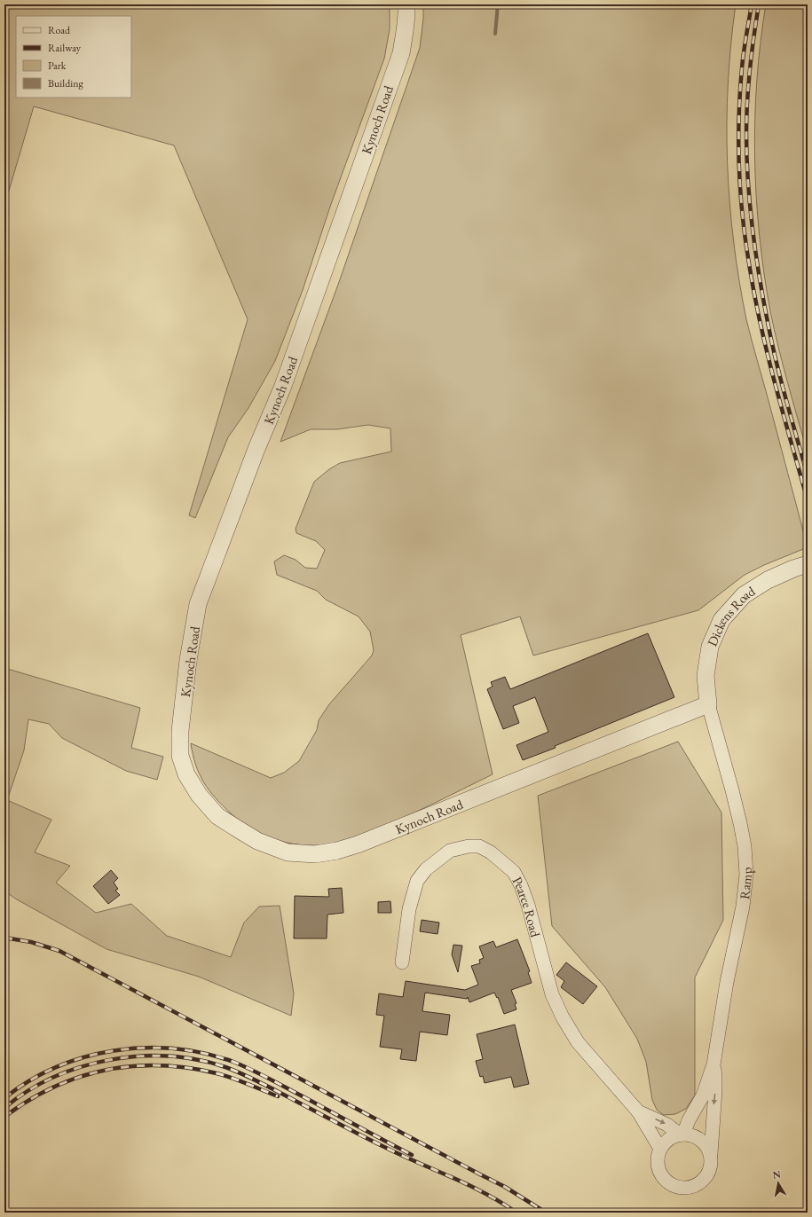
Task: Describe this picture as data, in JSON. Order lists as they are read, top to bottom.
{
  "streets": {
    "street": [
      "Kynoch Road",
      "Dickens Road",
      "Ramp",
      "Pearce Road"
    ]
  },
  "crossings": [
    ["Kynoch Road", "Dickens Road"],
    ["Kynoch Road", "Ramp"],
    ["Dickens Road", "Ramp"],
    ["Ramp", "Pearce Road"]
  ],
  "legend": [
    "Road",
    "Railway",
    "Park",
    "Building"
  ],
  "north": "top"
}
